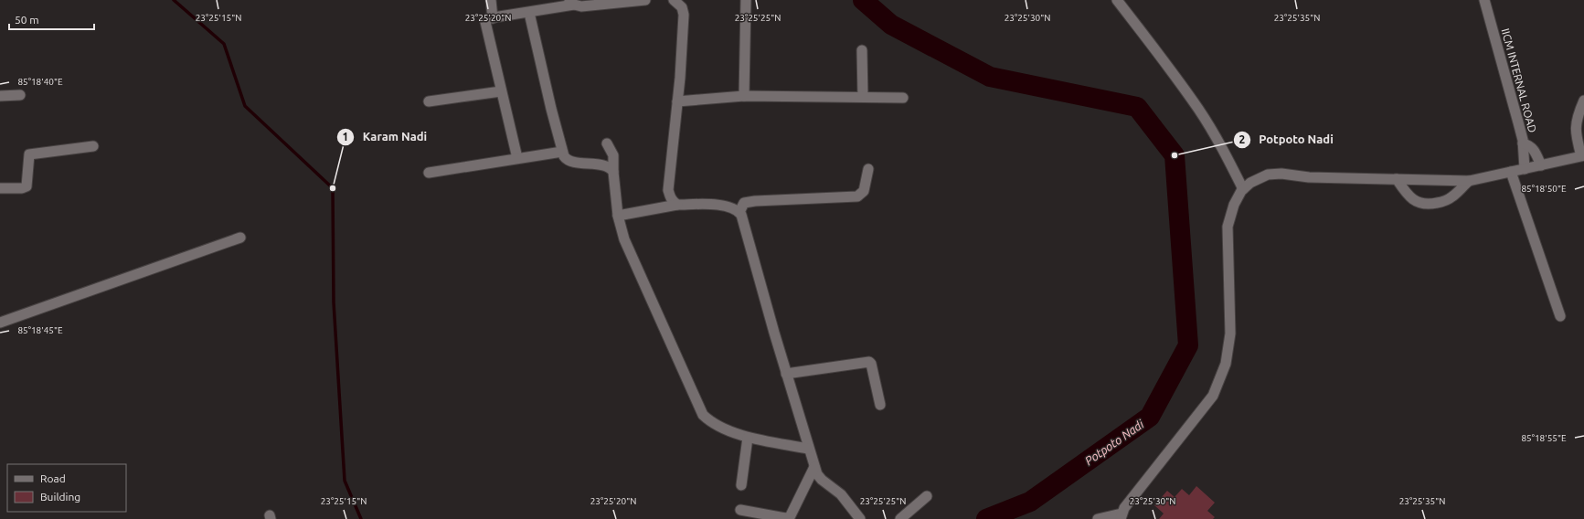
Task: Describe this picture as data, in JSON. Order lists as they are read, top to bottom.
{
  "streets": {
    "street": ["IICM INTERNAL ROAD"]
  },
  "water": ["Potpoto Nadi"],
  "places": ["Potpoto Nadi", "Karam Nadi"],
  "legend": ["Road", "Building"],
  "scale_bar": "50 m",
  "coordinates": [
    "23°25'15\"N",
    "23°25'20\"N",
    "23°25'25\"N",
    "23°25'30\"N",
    "23°25'35\"N",
    "85°18'40\"E",
    "85°18'50\"E",
    "85°18'45\"E",
    "85°18'55\"E"
  ]
}
